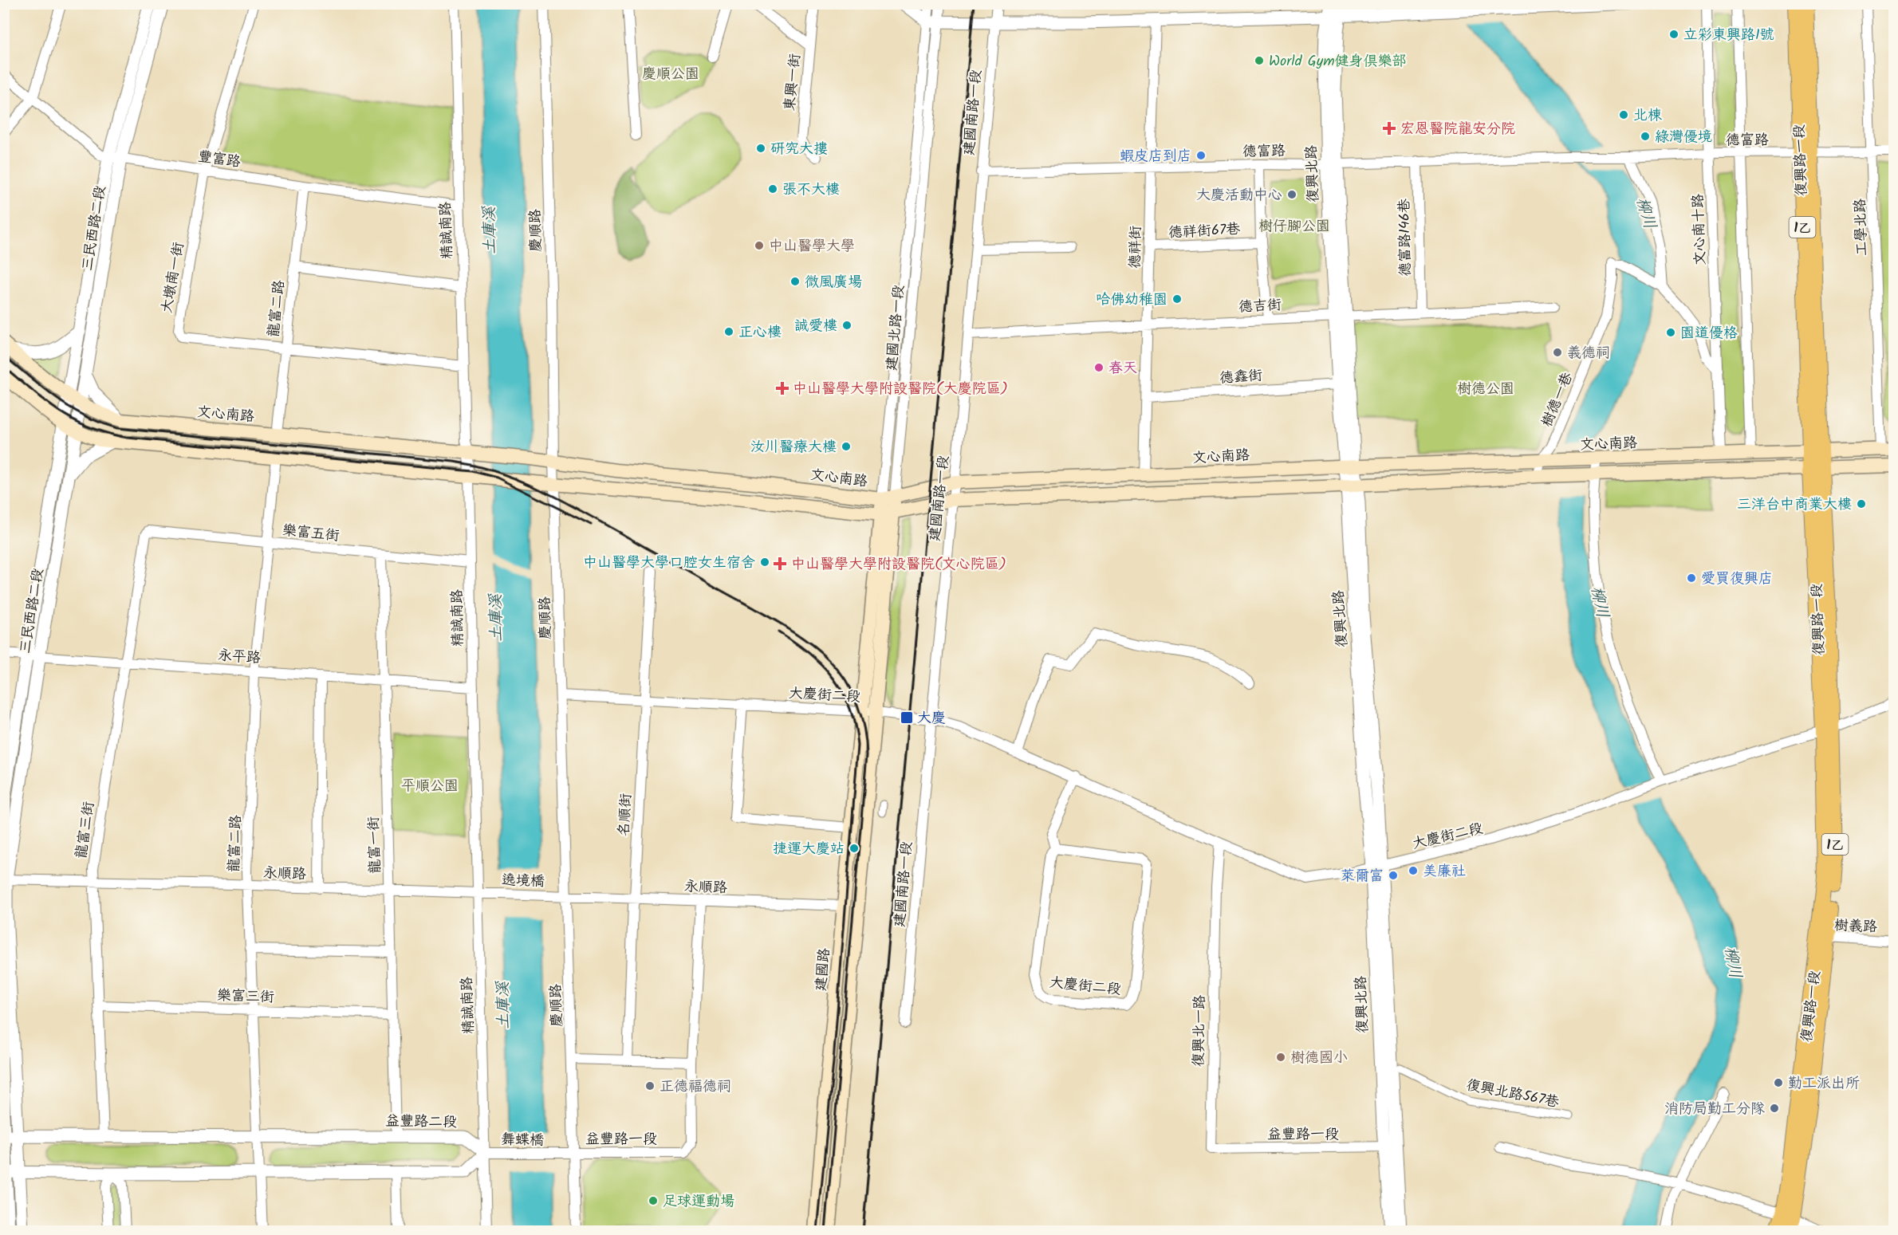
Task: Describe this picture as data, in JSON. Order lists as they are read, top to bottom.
{
  "streets": {
    "main road": [
      "復興路一段",
      "1乙",
      "建國北路一段",
      "文心南路",
      "建國路"
    ],
    "street": [
      "東興一街",
      "建國南路一段",
      "德富路",
      "豐富路",
      "復興北路",
      "工學北路",
      "三民西路二段",
      "文心南十路",
      "精誠南路",
      "慶順路",
      "德祥街67巷",
      "德富路146巷",
      "德祥街",
      "大墩南一街",
      "德吉街",
      "龍富二路",
      "德鑫街",
      "樹德一巷",
      "樂富五街",
      "永平路",
      "大慶街二段",
      "名順街",
      "龍富三街",
      "龍富一街",
      "永順路",
      "遶境橋",
      "樹義路",
      "樂富三街",
      "復興北一路",
      "復興北路567巷",
      "益豐路二段",
      "益豐路一段",
      "舞蝶橋"
    ]
  },
  "crossings": [
    ["建國南路一段", "德富路"],
    ["建國南路一段", "德吉街"],
    ["建國南路一段", "文心南路"],
    ["建國南路一段", "大慶街二段"],
    ["德富路", "復興路一段"],
    ["德富路", "復興北路"],
    ["德富路", "工學北路"],
    ["德富路", "文心南十路"],
    ["德富路", "德富路146巷"],
    ["德富路", "德祥街"],
    ["豐富路", "三民西路二段"],
    ["豐富路", "精誠南路"],
    ["豐富路", "大墩南一街"],
    ["豐富路", "龍富二路"],
    ["復興路一段", "文心南路"],
    ["復興路一段", "大慶街二段"],
    ["復興路一段", "樹義路"],
    ["復興北路", "德吉街"],
    ["復興北路", "德鑫街"],
    ["復興北路", "文心南路"],
    ["復興北路", "大慶街二段"],
    ["復興北路", "益豐路一段"],
    ["工學北路", "文心南路"],
    ["三民西路二段", "文心南路"],
    ["三民西路二段", "永平路"],
    ["三民西路二段", "永順路"],
    ["三民西路二段", "益豐路二段"],
    ["文心南十路", "文心南路"],
    ["精誠南路", "大墩南一街"],
    ["精誠南路", "文心南路"],
    ["精誠南路", "樂富五街"],
    ["精誠南路", "永平路"],
    ["精誠南路", "永順路"],
    ["精誠南路", "遶境橋"],
    ["精誠南路", "益豐路二段"],
    ["精誠南路", "舞蝶橋"],
    ["慶順路", "文心南路"],
    ["慶順路", "大慶街二段"],
    ["慶順路", "永順路"],
    ["慶順路", "遶境橋"],
    ["慶順路", "益豐路一段"],
    ["德祥街67巷", "德祥街"],
    ["德富路146巷", "德吉街"],
    ["德祥街", "德吉街"],
    ["德祥街", "德鑫街"],
    ["德祥街", "文心南路"],
    ["大墩南一街", "龍富二路"],
    ["龍富二路", "文心南路"],
    ["龍富二路", "樂富五街"],
    ["龍富二路", "永平路"],
    ["龍富二路", "永順路"],
    ["龍富二路", "樂富三街"],
    ["龍富二路", "益豐路二段"],
    ["建國北路一段", "文心南路"],
    ["建國北路一段", "大慶街二段"],
    ["建國北路一段", "建國路"],
    ["樹德一巷", "文心南路"],
    ["樂富五街", "龍富三街"],
    ["樂富五街", "龍富一街"],
    ["永平路", "龍富三街"],
    ["永平路", "龍富一街"],
    ["大慶街二段", "名順街"],
    ["大慶街二段", "建國路"],
    ["大慶街二段", "復興北一路"],
    ["名順街", "永順路"],
    ["龍富三街", "永順路"],
    ["龍富三街", "樂富三街"],
    ["龍富三街", "益豐路二段"],
    ["龍富一街", "永順路"],
    ["龍富一街", "樂富三街"],
    ["龍富一街", "益豐路二段"],
    ["永順路", "遶境橋"],
    ["永順路", "建國路"],
    ["復興北一路", "益豐路一段"],
    ["益豐路二段", "舞蝶橋"],
    ["益豐路一段", "舞蝶橋"]
  ],
  "water": ["柳川", "土庫溪"],
  "parks": [
    "慶順公園",
    "樹仔腳公園",
    "樹德公園",
    "平順公園"
  ],
  "places": {
    "other": [
      "立彩東興路1號",
      "World Gym健身俱樂部",
      "北棟",
      "綠灣優境",
      "研究大摟",
      "蝦皮店到店",
      "張不大樓",
      "大慶活動中心",
      "中山醫學大學",
      "微風廣場",
      "哈佛幼稚園",
      "誠愛樓",
      "正心樓",
      "園道優格",
      "義德祠",
      "春天",
      "汝川醫療大樓",
      "三洋台中商業大樓",
      "中山醫學大學口腔女生宿舍",
      "愛買復興店",
      "捷運大慶站",
      "美廉社",
      "萊爾富",
      "樹德國小",
      "勤工派出所",
      "正德福德祠",
      "消防局勤工分隊",
      "足球運動場"
    ],
    "health": ["宏恩醫院龍安分院", "中山醫學大學附設醫院(大慶院區)", "中山醫學大學附設醫院(文心院區)"],
    "transit": ["大慶"]
  }
}
